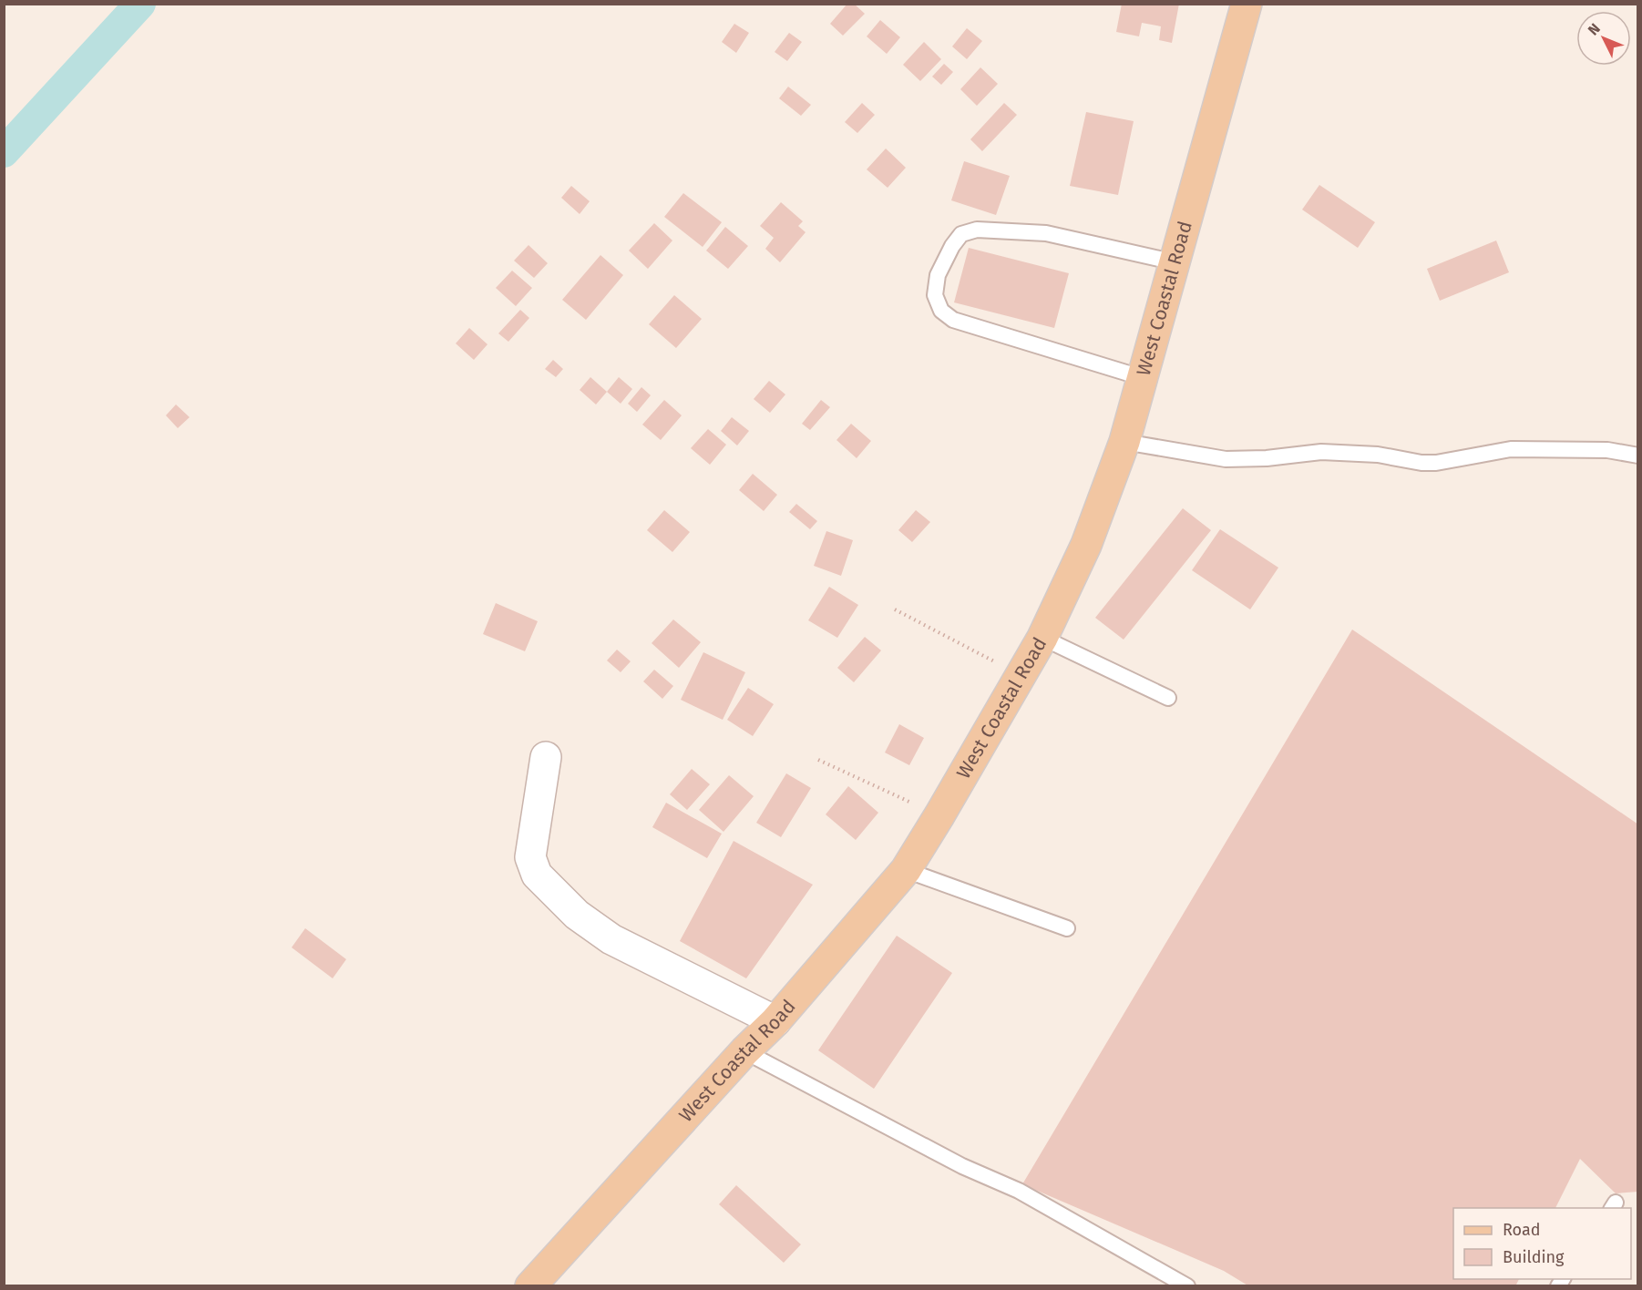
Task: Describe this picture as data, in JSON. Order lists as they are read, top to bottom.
{
  "streets": {
    "main road": ["West Coastal Road"]
  },
  "legend": ["Road", "Building"],
  "north": "top left"
}
